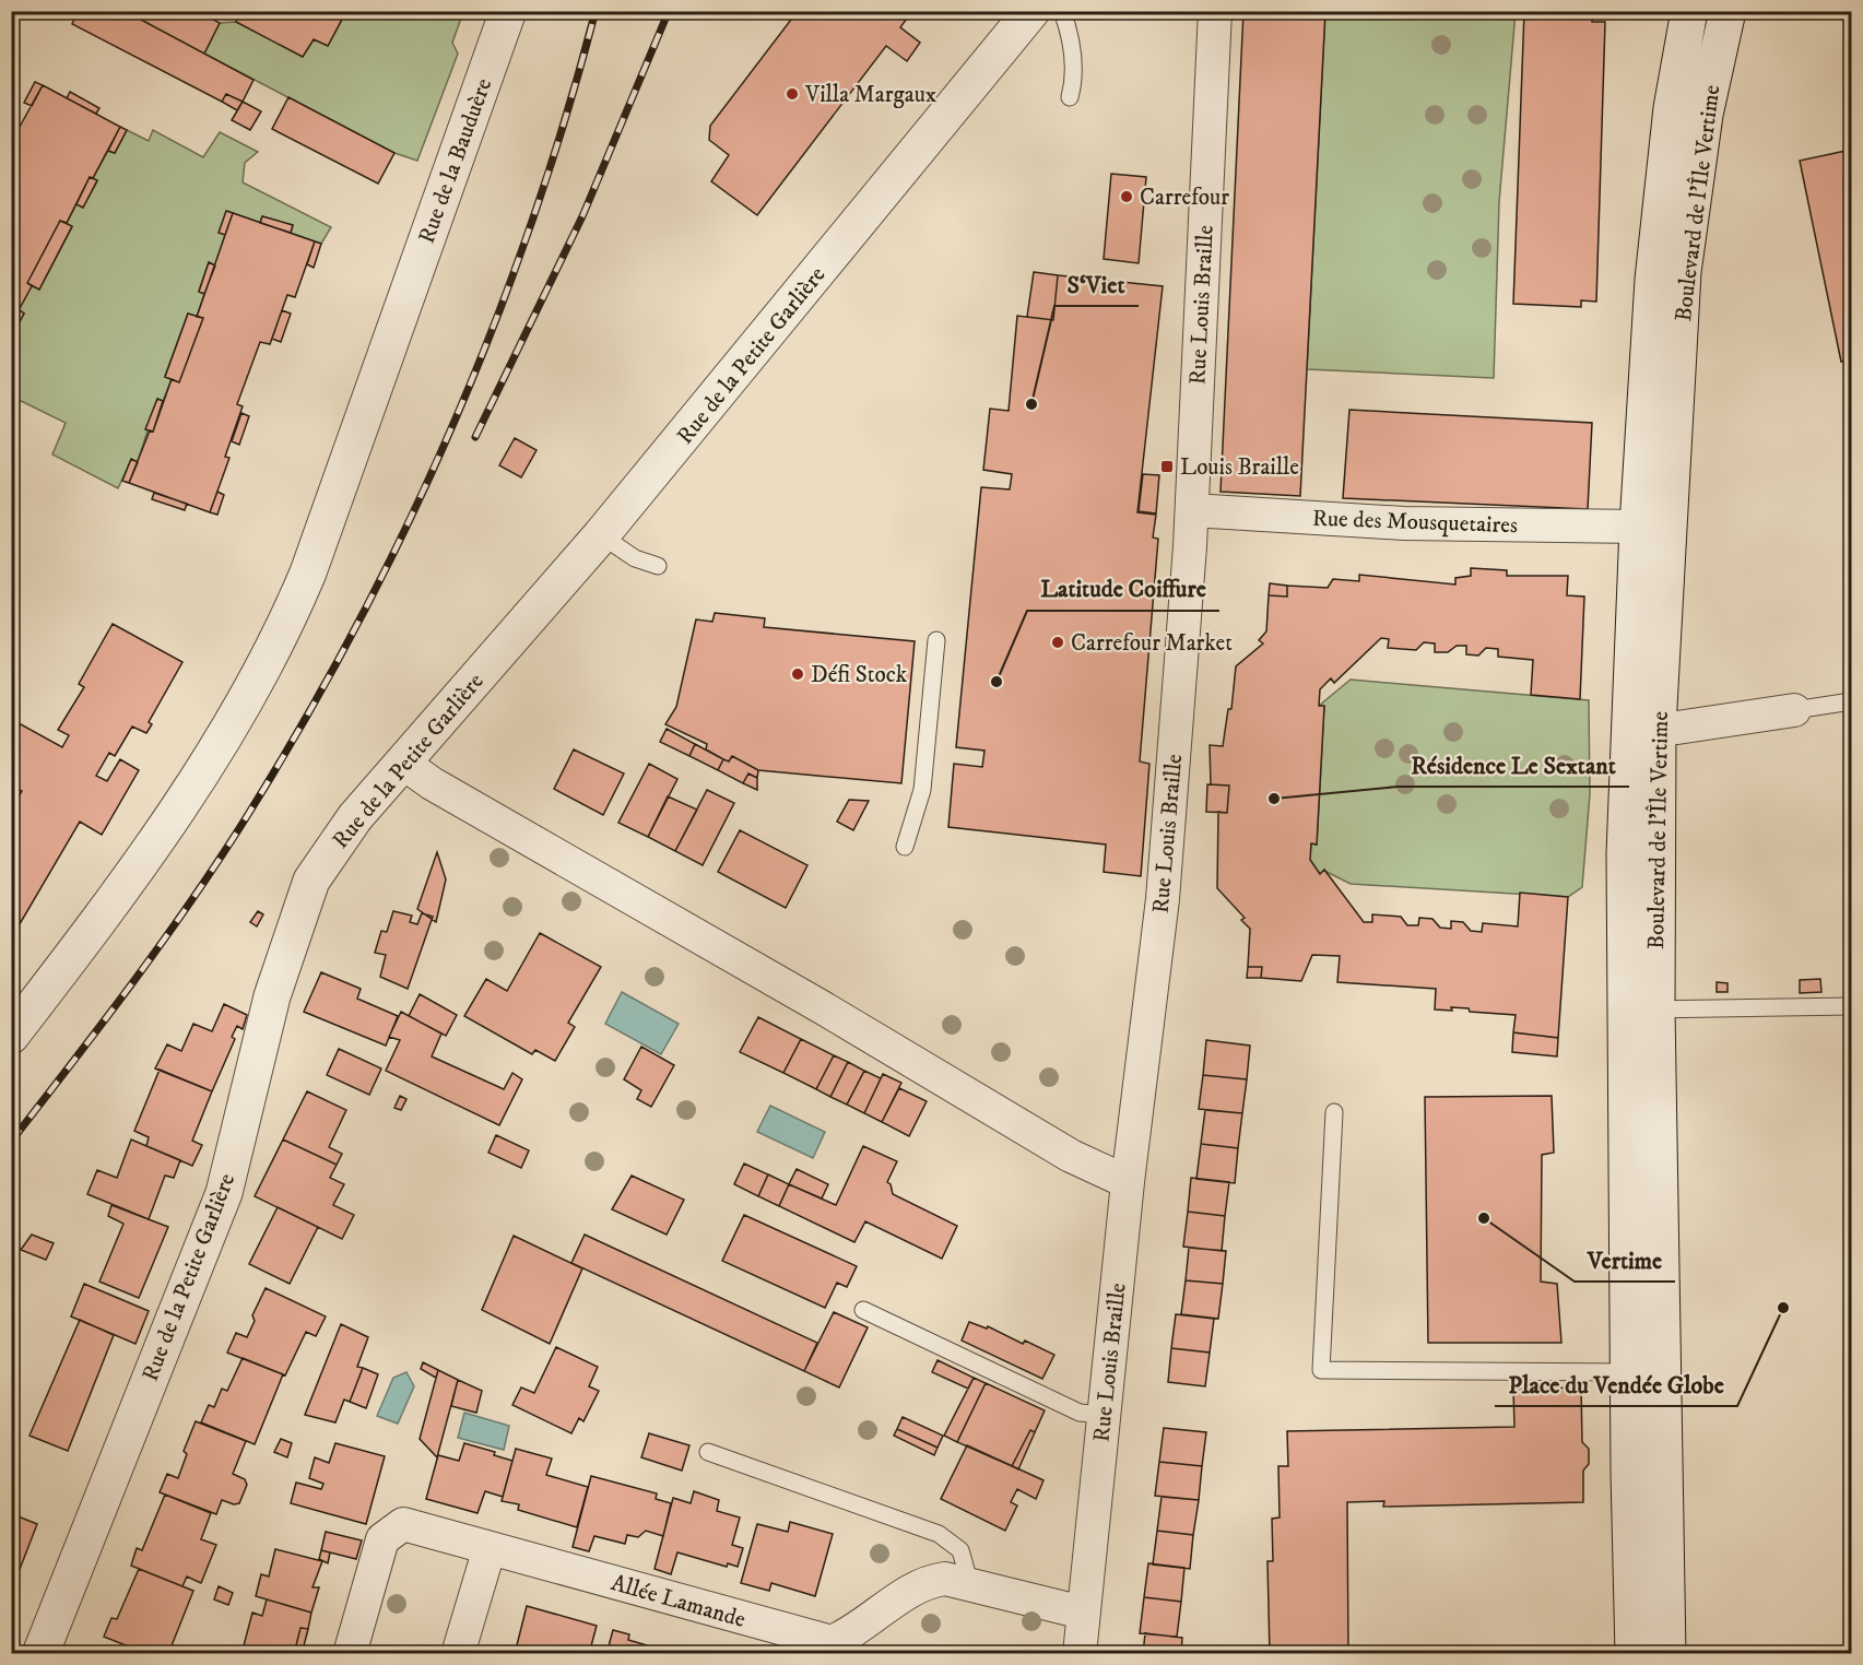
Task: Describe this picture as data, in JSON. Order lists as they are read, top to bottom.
{
  "streets": {
    "main road": ["Rue de la Bauduère", "Boulevard de l'Île Vertime", "Rue de la Petite Garlière"],
    "street": ["Rue Louis Braille", "Rue des Mousquetaires", "Allée Lamande"]
  },
  "crossings": [
    ["Boulevard de l'Île Vertime", "Rue des Mousquetaires"],
    ["Rue Louis Braille", "Rue des Mousquetaires"],
    ["Rue Louis Braille", "Allée Lamande"]
  ],
  "places": {
    "other": [
      "Villa Margaux",
      "Carrefour",
      "S‘Viet",
      "Carrefour Market",
      "Défi Stock",
      "Latitude Coiffure",
      "Résidence Le Sextant",
      "Vertime",
      "Place du Vendée Globe"
    ],
    "transit": ["Louis Braille"]
  }
}
